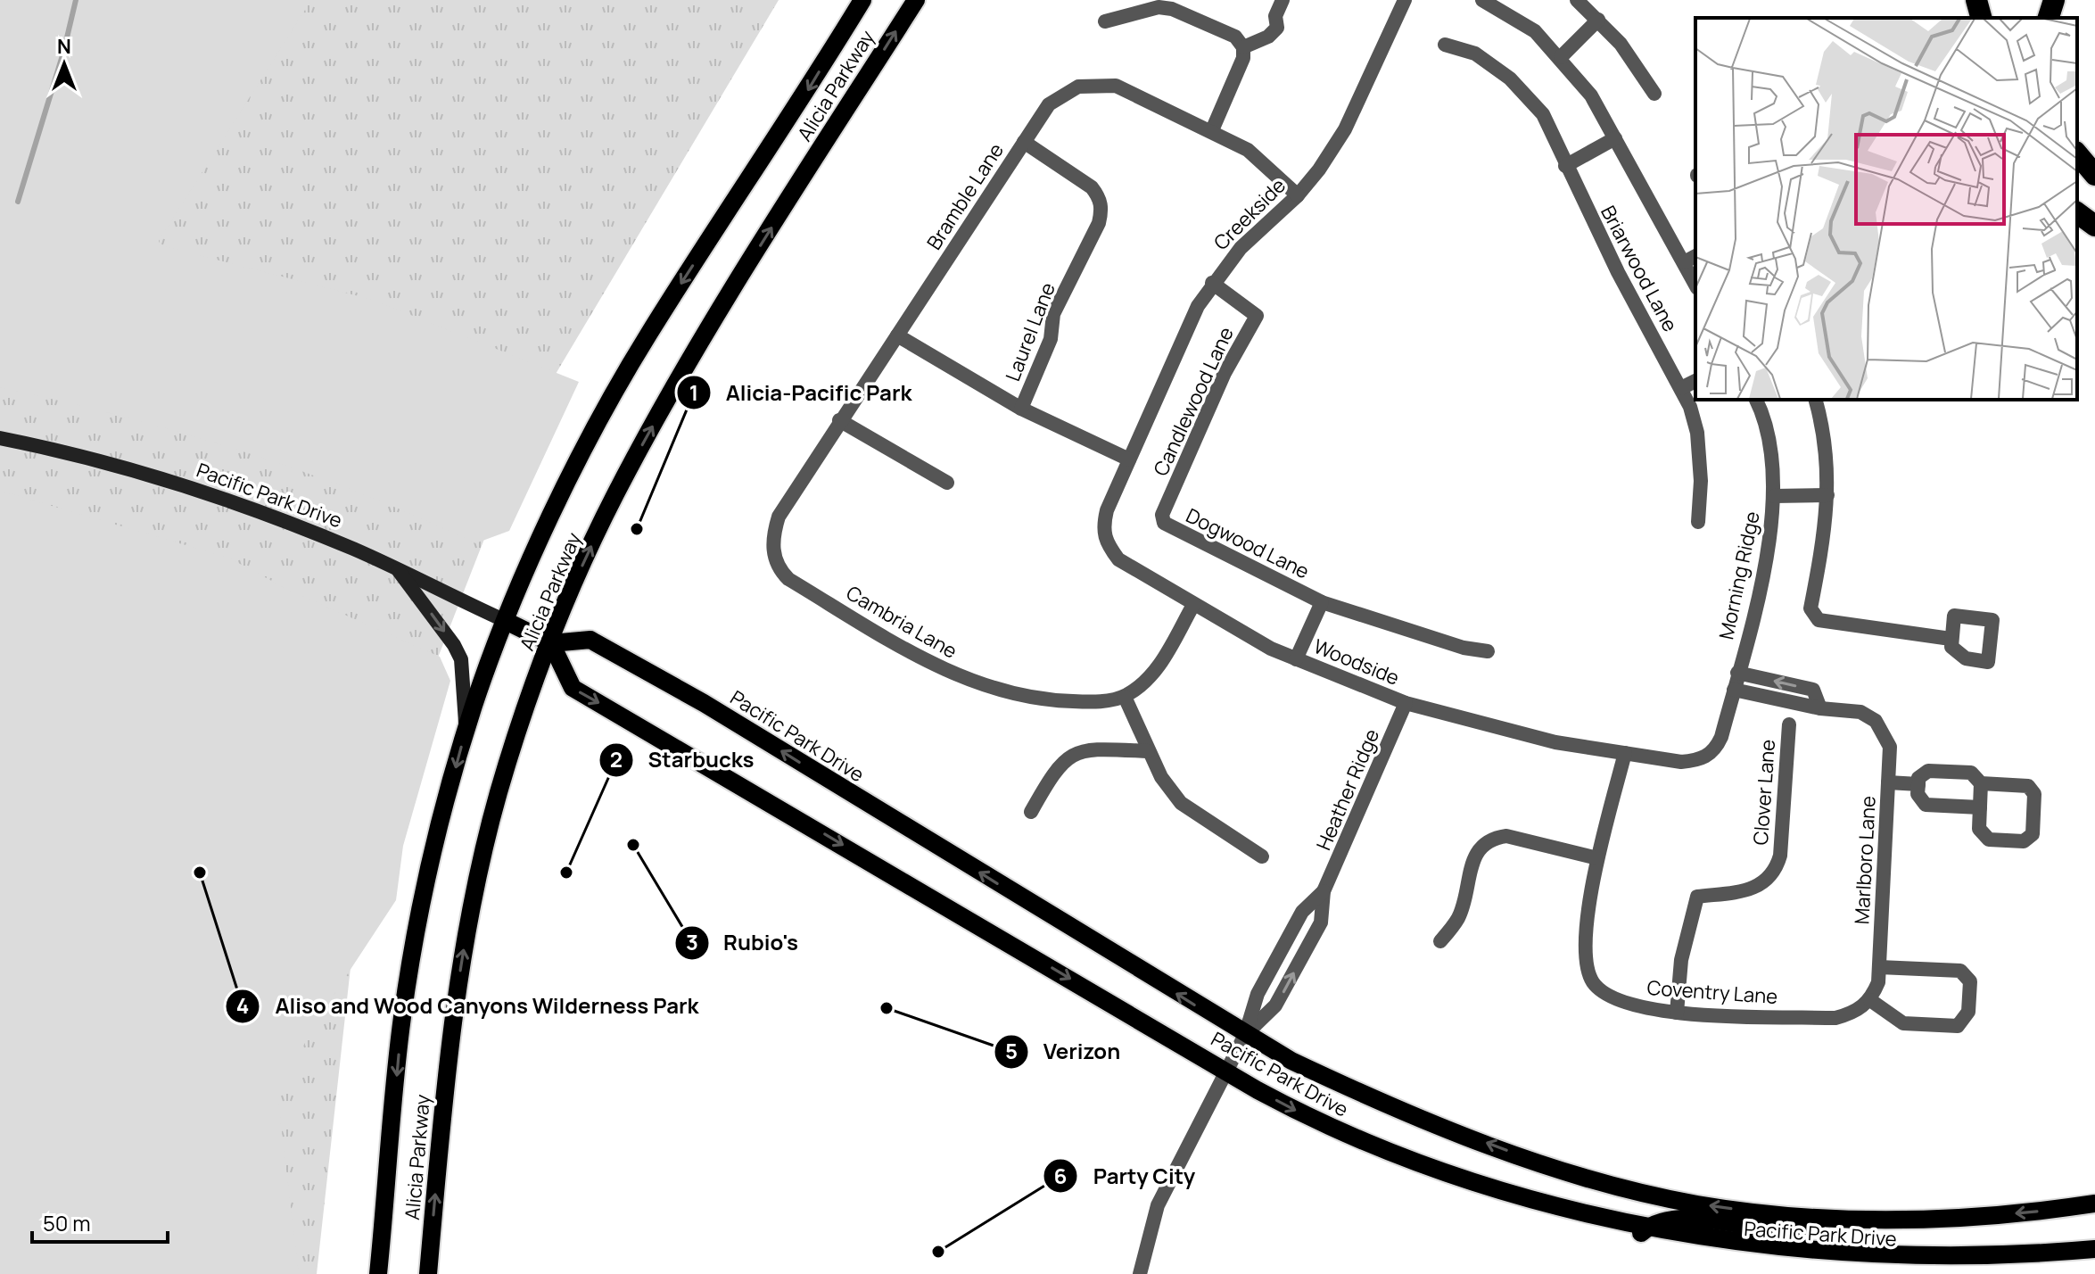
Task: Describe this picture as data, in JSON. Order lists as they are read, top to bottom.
{
  "streets": {
    "main road": ["Alicia Parkway", "Pacific Park Drive"],
    "street": [
      "Bramble Lane",
      "Creekside",
      "Briarwood Lane",
      "Laurel Lane",
      "Candlewood Lane",
      "Dogwood Lane",
      "Morning Ridge",
      "Cambria Lane",
      "Woodside",
      "Heather Ridge",
      "Clover Lane",
      "Marlboro Lane",
      "Coventry Lane"
    ]
  },
  "crossings": [
    ["Alicia Parkway", "Pacific Park Drive"],
    ["Bramble Lane", "Creekside"],
    ["Bramble Lane", "Laurel Lane"],
    ["Bramble Lane", "Cambria Lane"],
    ["Creekside", "Candlewood Lane"],
    ["Creekside", "Woodside"],
    ["Candlewood Lane", "Dogwood Lane"],
    ["Pacific Park Drive", "Heather Ridge"],
    ["Dogwood Lane", "Woodside"],
    ["Morning Ridge", "Woodside"],
    ["Morning Ridge", "Marlboro Lane"],
    ["Woodside", "Heather Ridge"],
    ["Woodside", "Coventry Lane"],
    ["Clover Lane", "Coventry Lane"],
    ["Marlboro Lane", "Coventry Lane"]
  ],
  "places": [
    "Alicia-Pacific Park",
    "Rubio's",
    "Aliso and Wood Canyons Wilderness Park",
    "Starbucks",
    "Verizon",
    "Party City"
  ],
  "scale_bar": "50 m",
  "north": "top"
}
